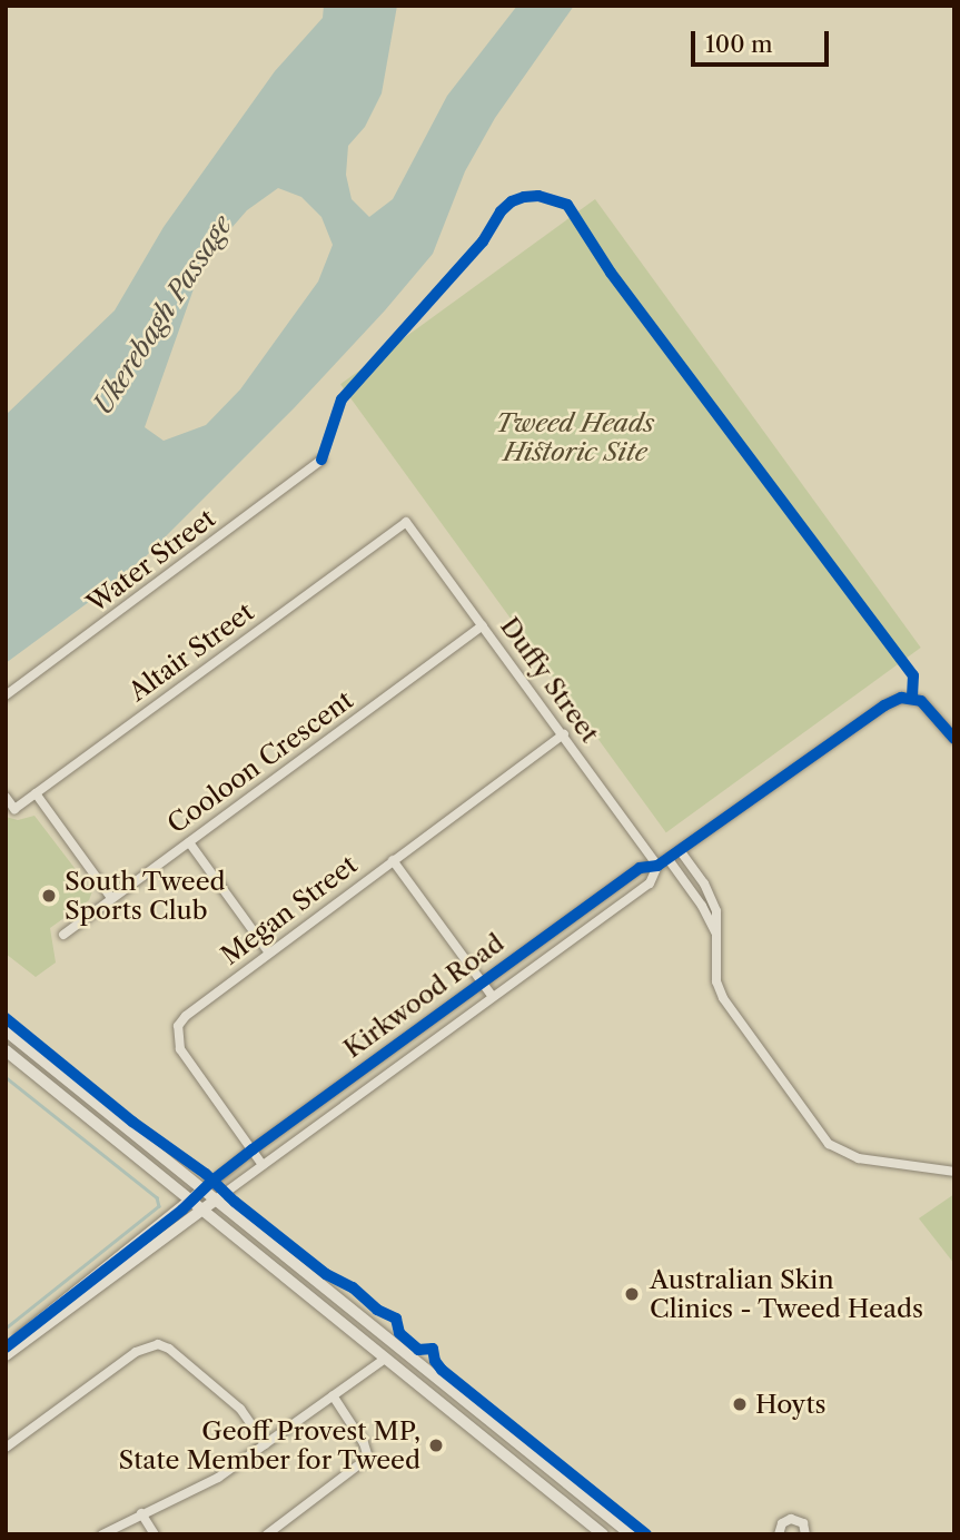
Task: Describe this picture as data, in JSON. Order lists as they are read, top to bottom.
{
  "streets": {
    "street": [
      "Water Street",
      "Altair Street",
      "Duffy Street",
      "Cooloon Crescent",
      "Megan Street",
      "Kirkwood Road"
    ]
  },
  "crossings": [
    ["Altair Street", "Duffy Street"],
    ["Duffy Street", "Cooloon Crescent"],
    ["Duffy Street", "Megan Street"],
    ["Duffy Street", "Kirkwood Road"],
    ["Megan Street", "Kirkwood Road"]
  ],
  "water": ["Ukerebagh Passage"],
  "parks": ["Tweed Heads Historic Site"],
  "places": [
    "South Tweed Sports Club",
    "Australian Skin Clinics - Tweed Heads",
    "Hoyts",
    "Geoff Provest MP, State Member for Tweed"
  ],
  "scale_bar": "100 m"
}
